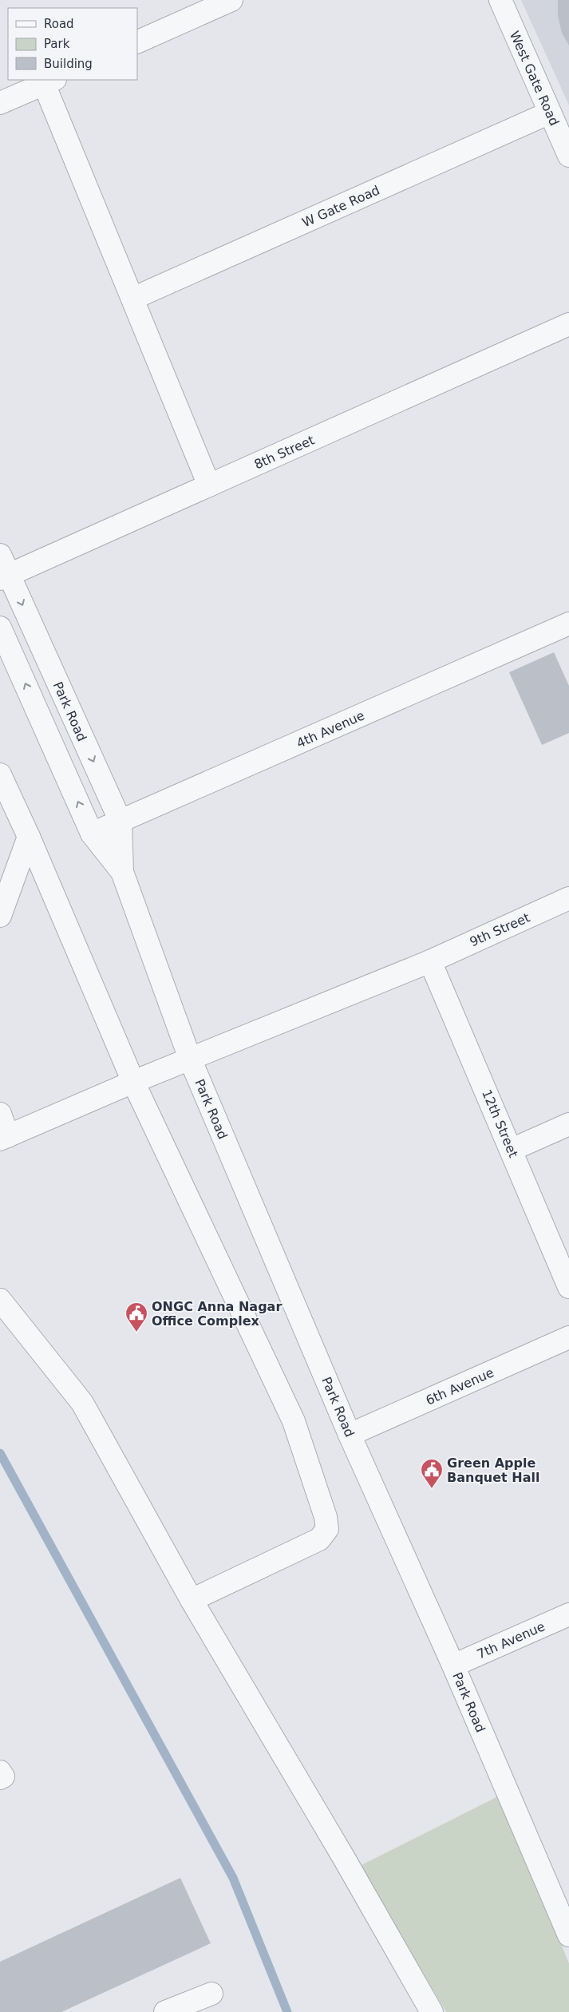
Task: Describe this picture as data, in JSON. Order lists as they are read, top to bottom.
{
  "streets": {
    "street": [
      "West Gate Road",
      "W Gate Road",
      "8th Street",
      "Park Road",
      "4th Avenue",
      "9th Street",
      "12th Street",
      "6th Avenue",
      "7th Avenue"
    ]
  },
  "crossings": [
    ["West Gate Road", "W Gate Road"],
    ["8th Street", "Park Road"],
    ["Park Road", "4th Avenue"],
    ["Park Road", "9th Street"],
    ["Park Road", "6th Avenue"],
    ["Park Road", "7th Avenue"],
    ["9th Street", "12th Street"]
  ],
  "places": {
    "public building": ["ONGC Anna Nagar Office Complex", "Green Apple Banquet Hall"]
  },
  "legend": ["Road", "Park", "Building"]
}
